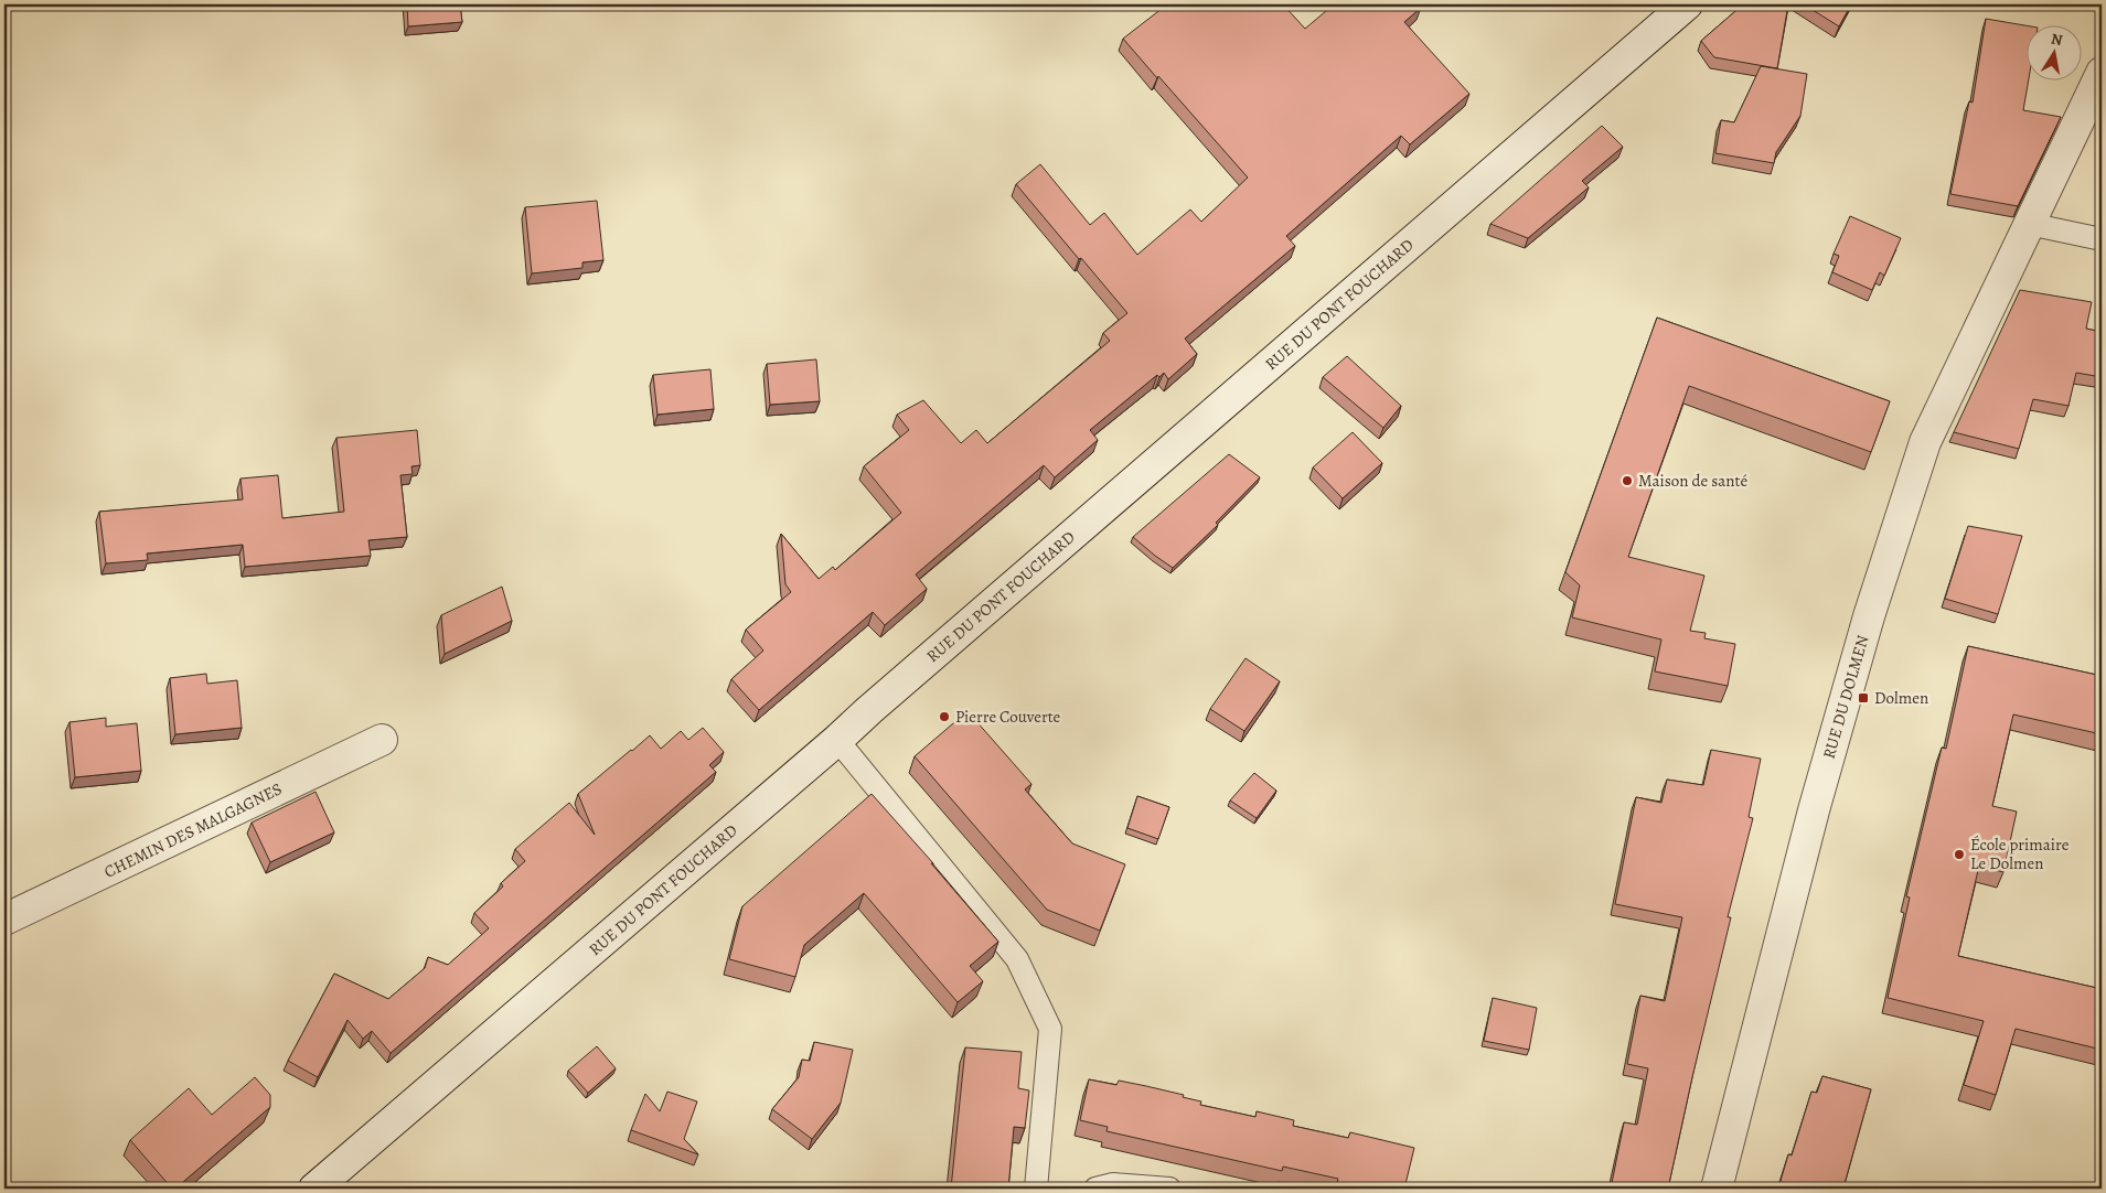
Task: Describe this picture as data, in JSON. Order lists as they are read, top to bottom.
{
  "streets": {
    "main road": ["RUE DU PONT FOUCHARD", "RUE DU DOLMEN", "CHEMIN DES MALGAGNES"]
  },
  "places": {
    "other": ["Maison de santé", "Pierre Couverte", "École primaire Le Dolmen"],
    "transit": ["Dolmen"]
  },
  "north": "top"
}
